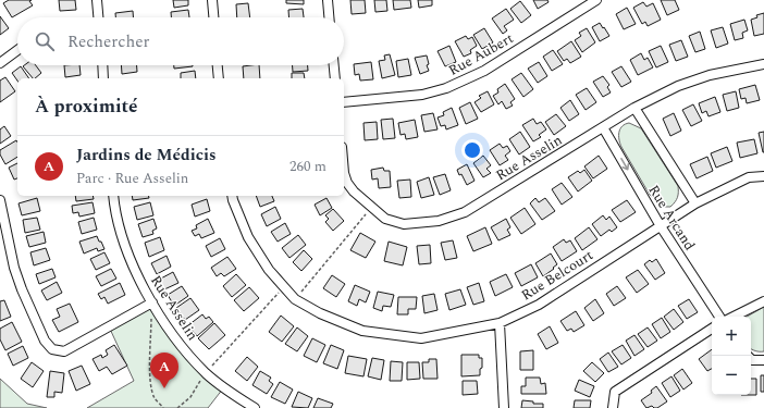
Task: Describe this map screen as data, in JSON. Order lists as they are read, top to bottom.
{
  "streets": {
    "street": [
      "Rue Aubert",
      "Rue Asselin",
      "Rue Arcand",
      "Rue Belcourt"
    ]
  },
  "crossings": [
    ["Rue Asselin", "Rue Arcand"],
    ["Rue Arcand", "Rue Belcourt"]
  ],
  "page": {
    "search": "Rechercher",
    "heading": "À proximité",
    "list": [
      {
        "mark": "A",
        "name": "Jardins de Médicis",
        "note": "Parc · Rue Asselin",
        "value": "260 m"
      }
    ],
    "map_buttons": ["+", "−"],
    "pins": "A"
  }
}
